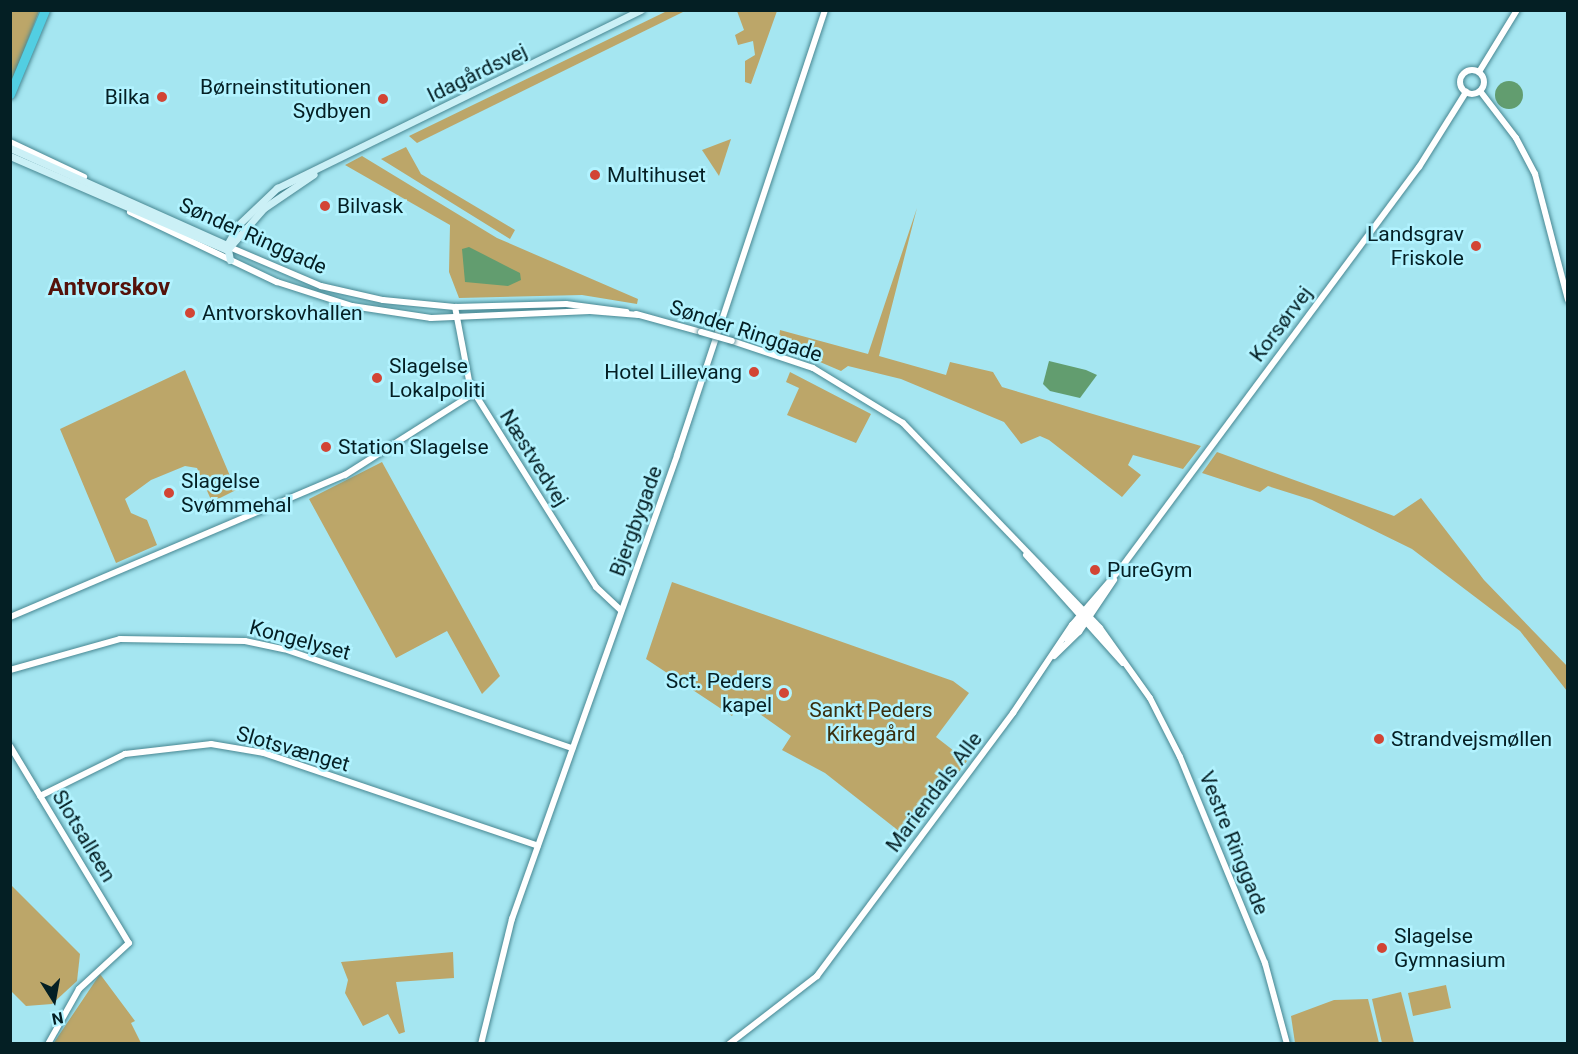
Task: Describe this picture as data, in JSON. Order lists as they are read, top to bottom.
{
  "streets": {
    "main road": ["Idagårdsvej", "Sønder Ringgade"],
    "street": [
      "Korsørvej",
      "Næstvedvej",
      "Bjergbygade",
      "Kongelyset",
      "Slotsvænget",
      "Mariendals Alle",
      "Slotsalleen",
      "Vestre Ringgade"
    ]
  },
  "crossings": [
    ["Idagårdsvej", "Sønder Ringgade"],
    ["Sønder Ringgade", "Korsørvej"],
    ["Sønder Ringgade", "Næstvedvej"],
    ["Sønder Ringgade", "Mariendals Alle"],
    ["Sønder Ringgade", "Vestre Ringgade"],
    ["Korsørvej", "Mariendals Alle"],
    ["Korsørvej", "Vestre Ringgade"],
    ["Næstvedvej", "Bjergbygade"],
    ["Bjergbygade", "Kongelyset"],
    ["Bjergbygade", "Slotsvænget"],
    ["Slotsvænget", "Slotsalleen"],
    ["Mariendals Alle", "Vestre Ringgade"]
  ],
  "districts": ["Antvorskov"],
  "parks": ["Sankt Peders Kirkegård"],
  "places": [
    "Bilka",
    "Børneinstitutionen Sydbyen",
    "Multihuset",
    "Bilvask",
    "Landsgrav Friskole",
    "Antvorskovhallen",
    "Hotel Lillevang",
    "Slagelse Lokalpoliti",
    "Station Slagelse",
    "Slagelse Svømmehal",
    "PureGym",
    "Sct. Peders kapel",
    "Strandvejsmøllen",
    "Slagelse Gymnasium"
  ],
  "north": "bottom"
}
